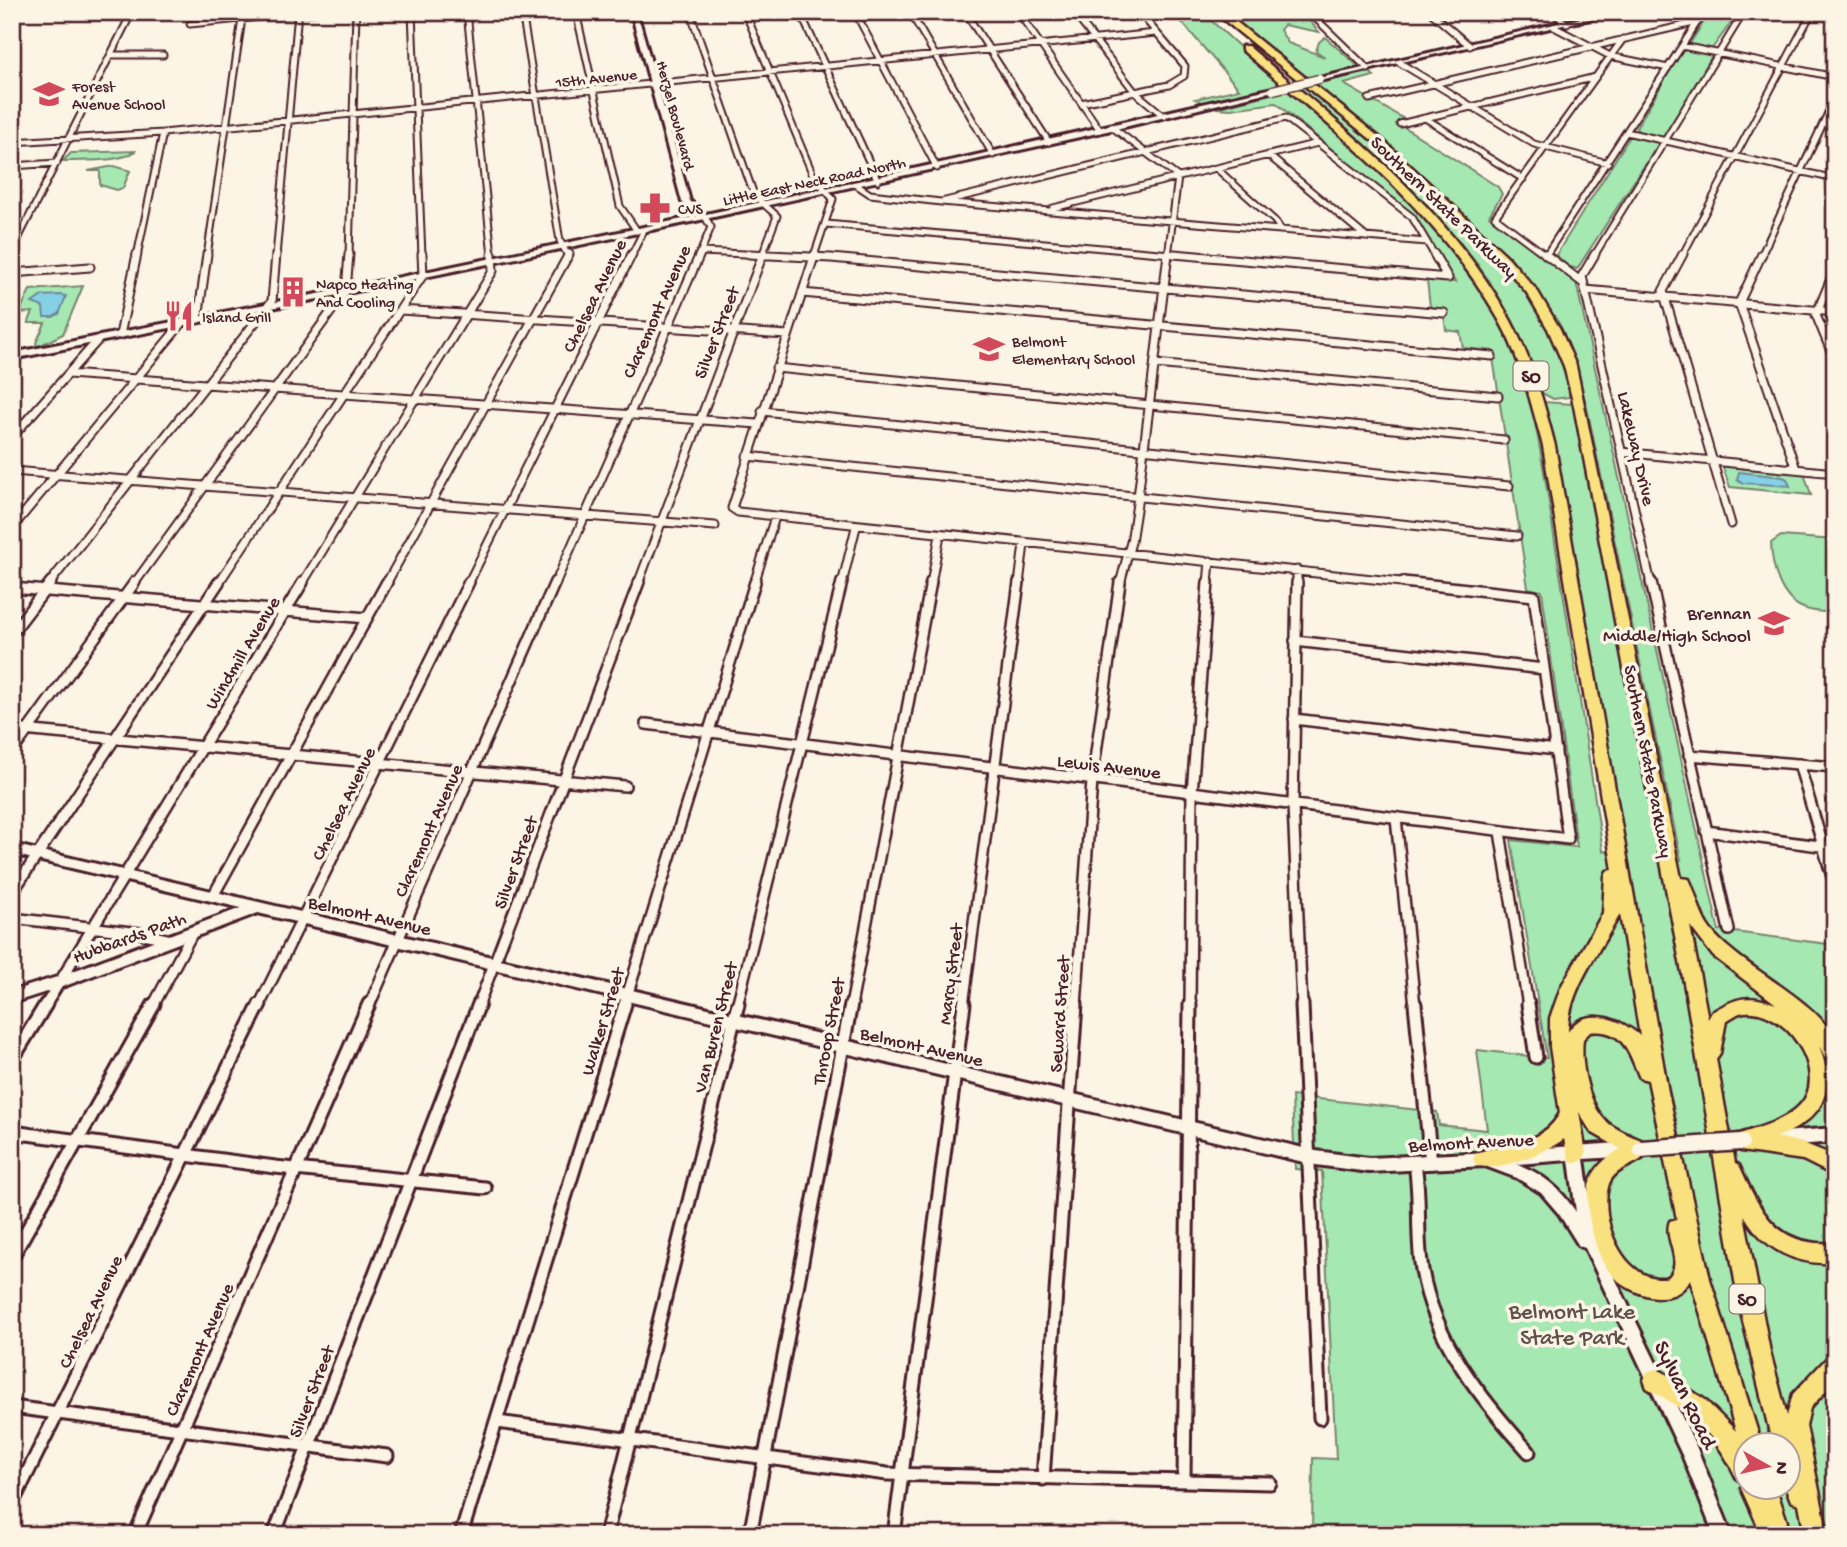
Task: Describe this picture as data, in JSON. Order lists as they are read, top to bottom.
{
  "streets": {
    "highway": ["Southern State Parkway", "SO"],
    "main road": [
      "Herzel Boulevard",
      "Little East Neck Road North",
      "Belmont Avenue",
      "Hubbards Path",
      "Sylvan Road"
    ],
    "street": [
      "15th Avenue",
      "Chelsea Avenue",
      "Claremont Avenue",
      "Silver Street",
      "Lakeway Drive",
      "Windmill Avenue",
      "Lewis Avenue",
      "Marcy Street",
      "Seward Street",
      "Walker Street",
      "Van Buren Street",
      "Throop Street"
    ]
  },
  "crossings": [
    ["15th Avenue", "Herzel Boulevard"],
    ["Herzel Boulevard", "Little East Neck Road North"],
    ["Herzel Boulevard", "Claremont Avenue"],
    ["Little East Neck Road North", "Chelsea Avenue"],
    ["Little East Neck Road North", "Claremont Avenue"],
    ["Little East Neck Road North", "Silver Street"],
    ["Little East Neck Road North", "Windmill Avenue"],
    ["Southern State Parkway", "Belmont Avenue"],
    ["Chelsea Avenue", "Belmont Avenue"],
    ["Claremont Avenue", "Belmont Avenue"],
    ["Silver Street", "Belmont Avenue"],
    ["Windmill Avenue", "Belmont Avenue"],
    ["Windmill Avenue", "Hubbards Path"],
    ["Lewis Avenue", "Marcy Street"],
    ["Lewis Avenue", "Seward Street"],
    ["Lewis Avenue", "Walker Street"],
    ["Lewis Avenue", "Van Buren Street"],
    ["Lewis Avenue", "Throop Street"],
    ["Belmont Avenue", "Hubbards Path"],
    ["Belmont Avenue", "Marcy Street"],
    ["Belmont Avenue", "Seward Street"],
    ["Belmont Avenue", "Walker Street"],
    ["Belmont Avenue", "Van Buren Street"],
    ["Belmont Avenue", "Throop Street"],
    ["Belmont Avenue", "Sylvan Road"]
  ],
  "parks": ["Belmont Lake State Park"],
  "places": {
    "school or university": ["Forest Avenue School", "Belmont Elementary School", "Brennan Middle/High School"],
    "pharmacy": ["CVS"],
    "building": ["Napco Heating And Cooling"],
    "restaurant": ["Island Grill"]
  },
  "north": "right"
}
